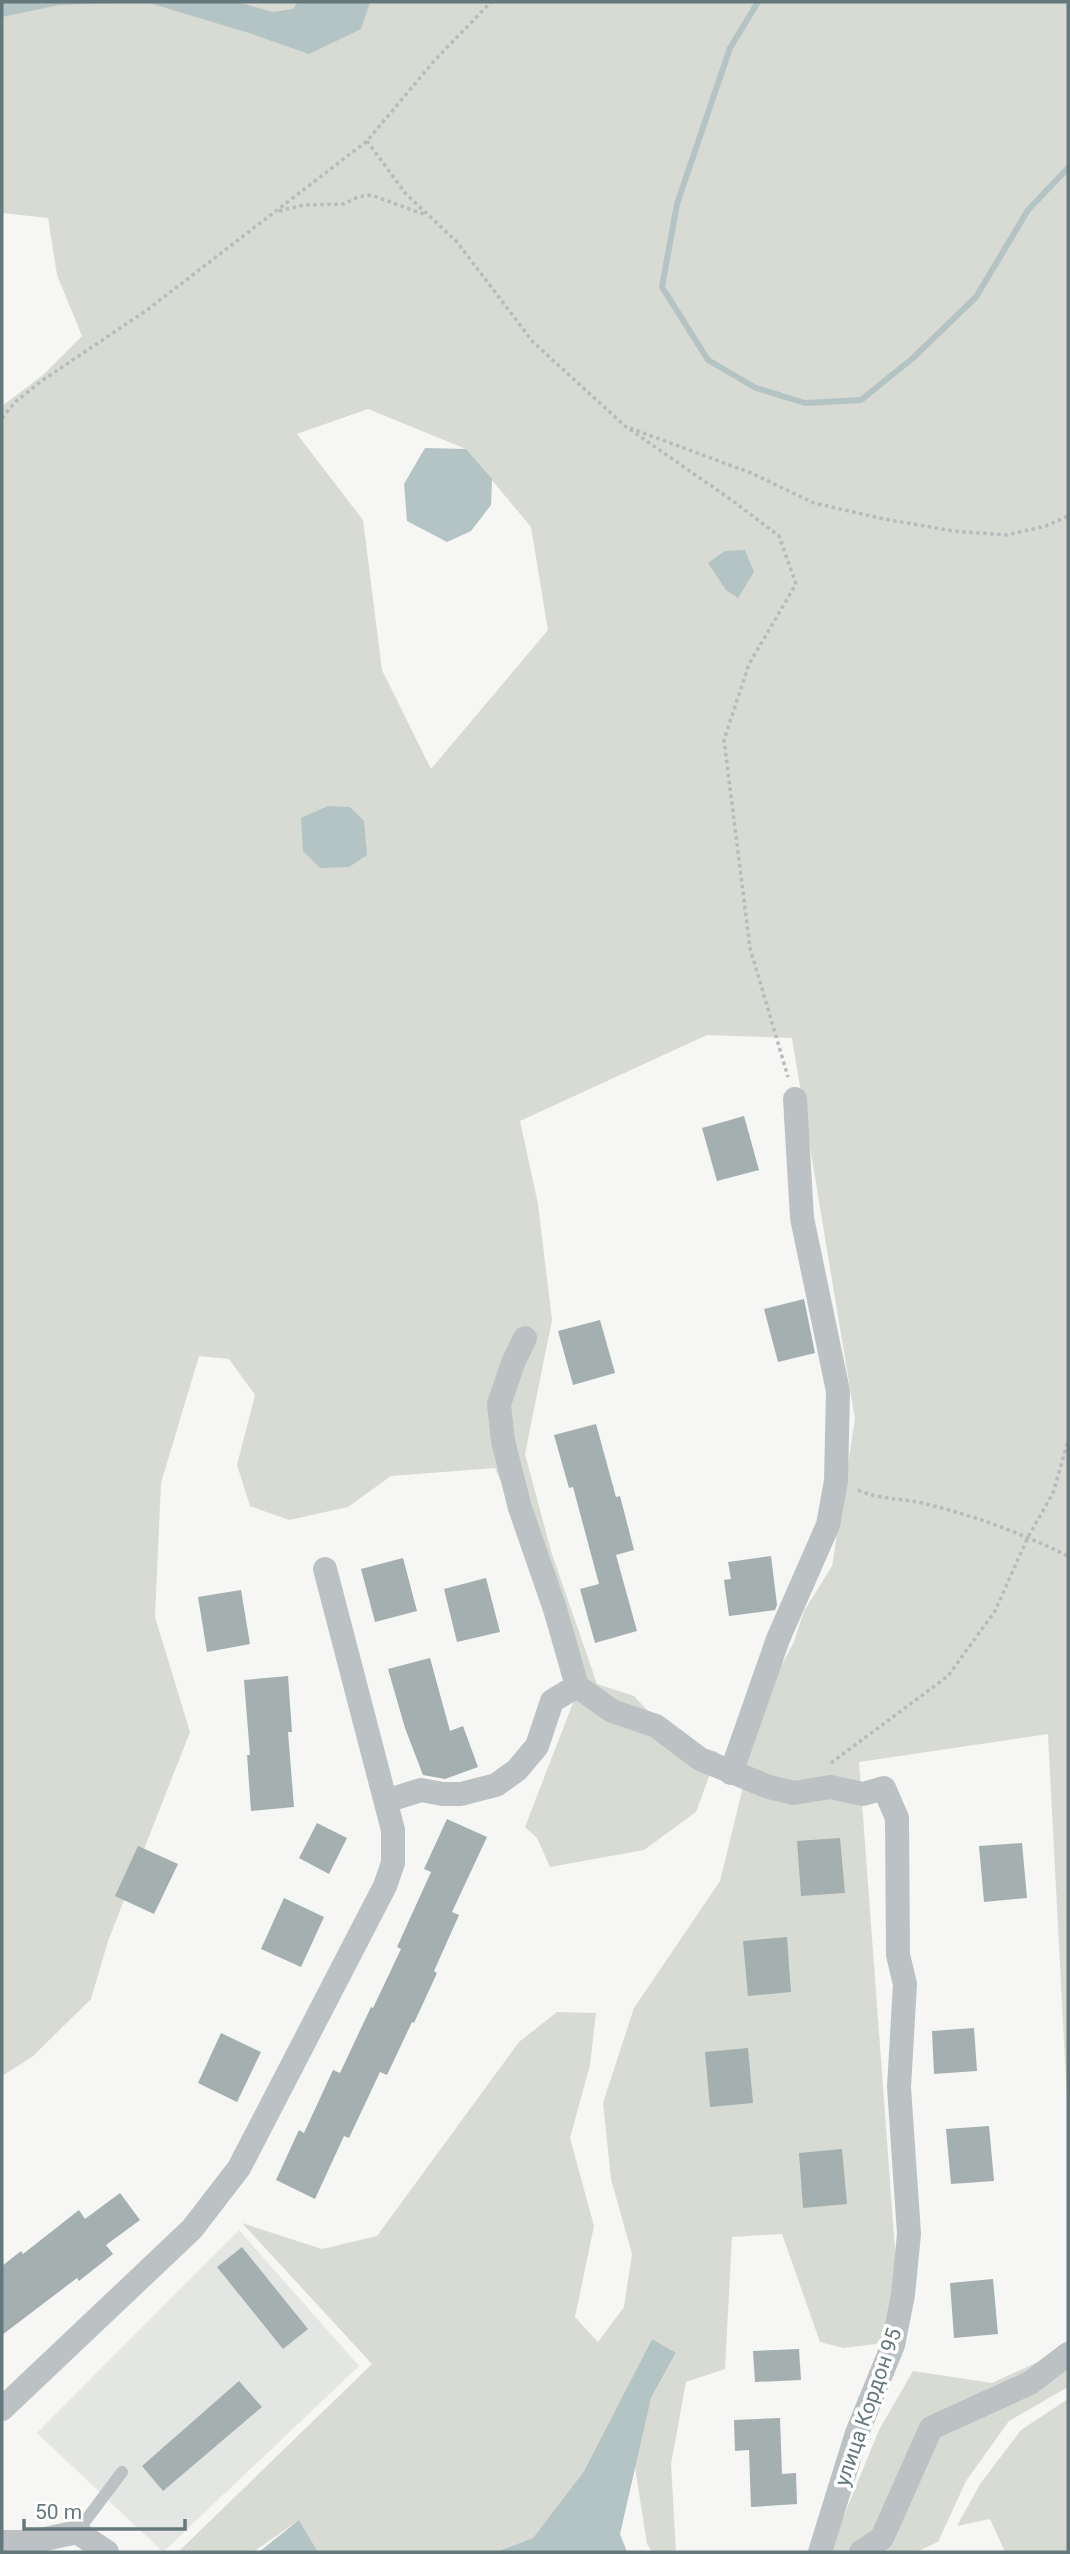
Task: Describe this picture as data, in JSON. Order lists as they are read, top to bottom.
{
  "streets": {
    "street": ["улица Кордон 95"]
  },
  "scale_bar": "50 m"
}
